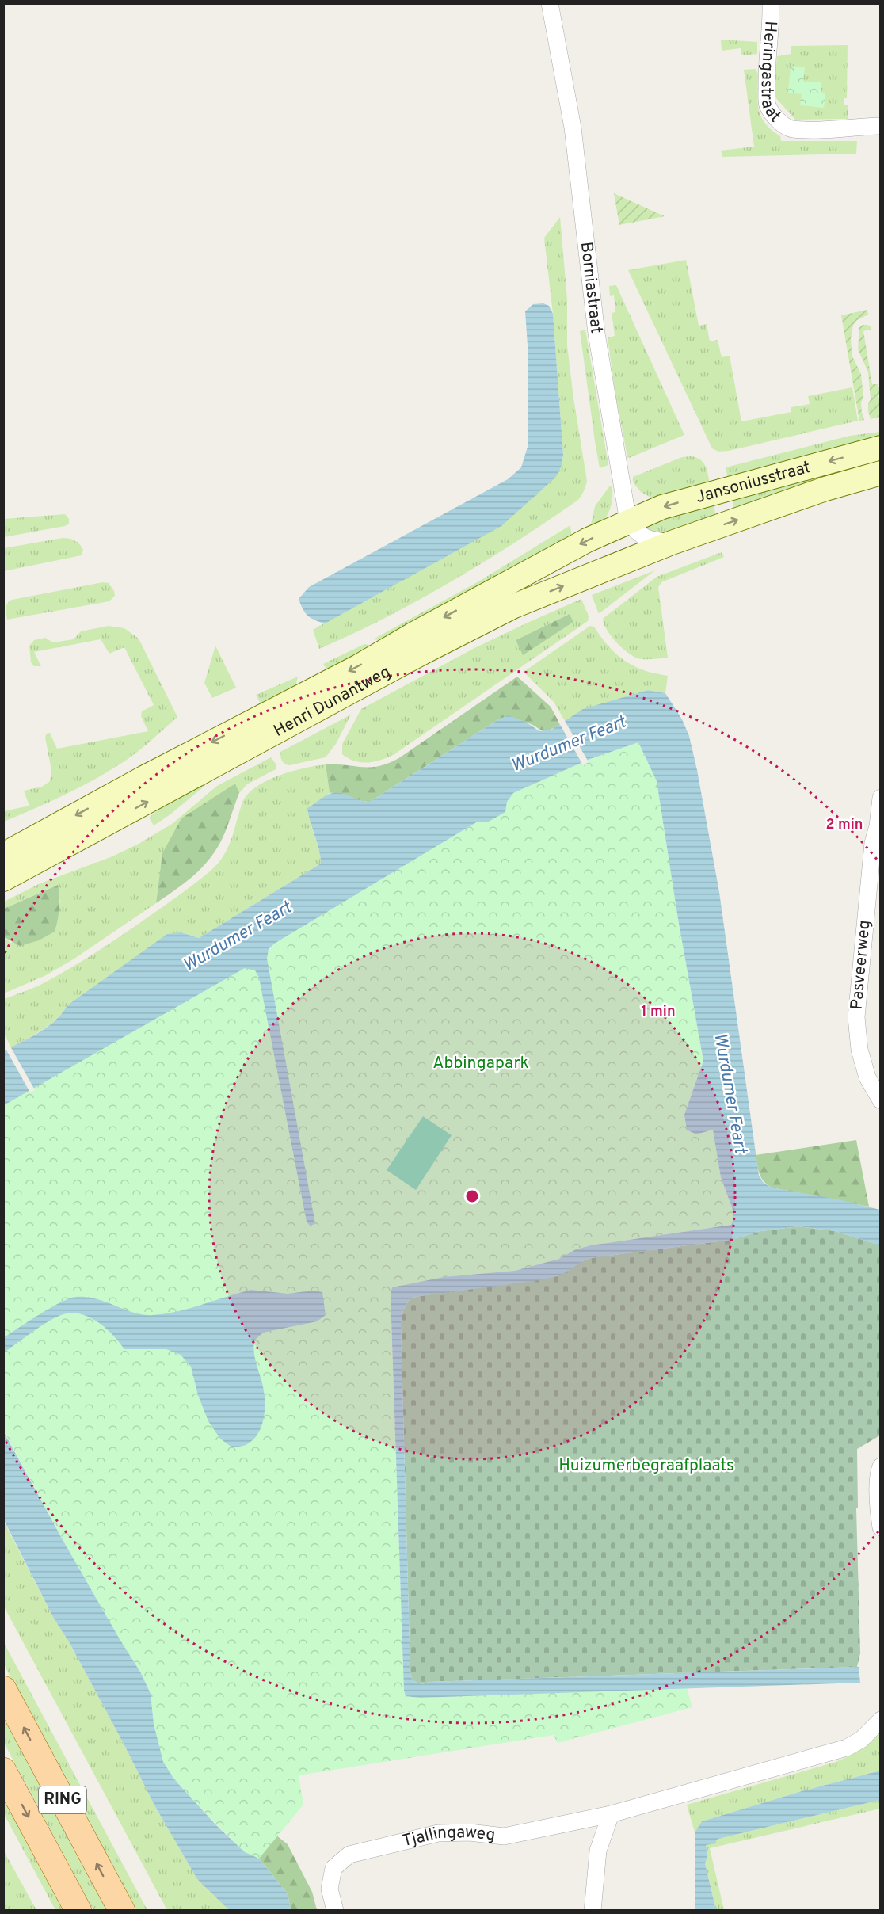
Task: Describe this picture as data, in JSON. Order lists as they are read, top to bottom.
{
  "streets": {
    "main road": ["RING"],
    "street": [
      "Heringastraat",
      "Borniastraat",
      "Jansoniusstraat",
      "Henri Dunantweg",
      "Pasveerweg",
      "Tjallingaweg"
    ]
  },
  "crossings": [
    ["Borniastraat", "Jansoniusstraat"],
    ["Borniastraat", "Henri Dunantweg"],
    ["Jansoniusstraat", "Henri Dunantweg"]
  ],
  "water": ["Wurdumer Feart"],
  "parks": ["Abbingapark", "Huizumerbegraafplaats"],
  "rings": ["2 min", "1 min"]
}
